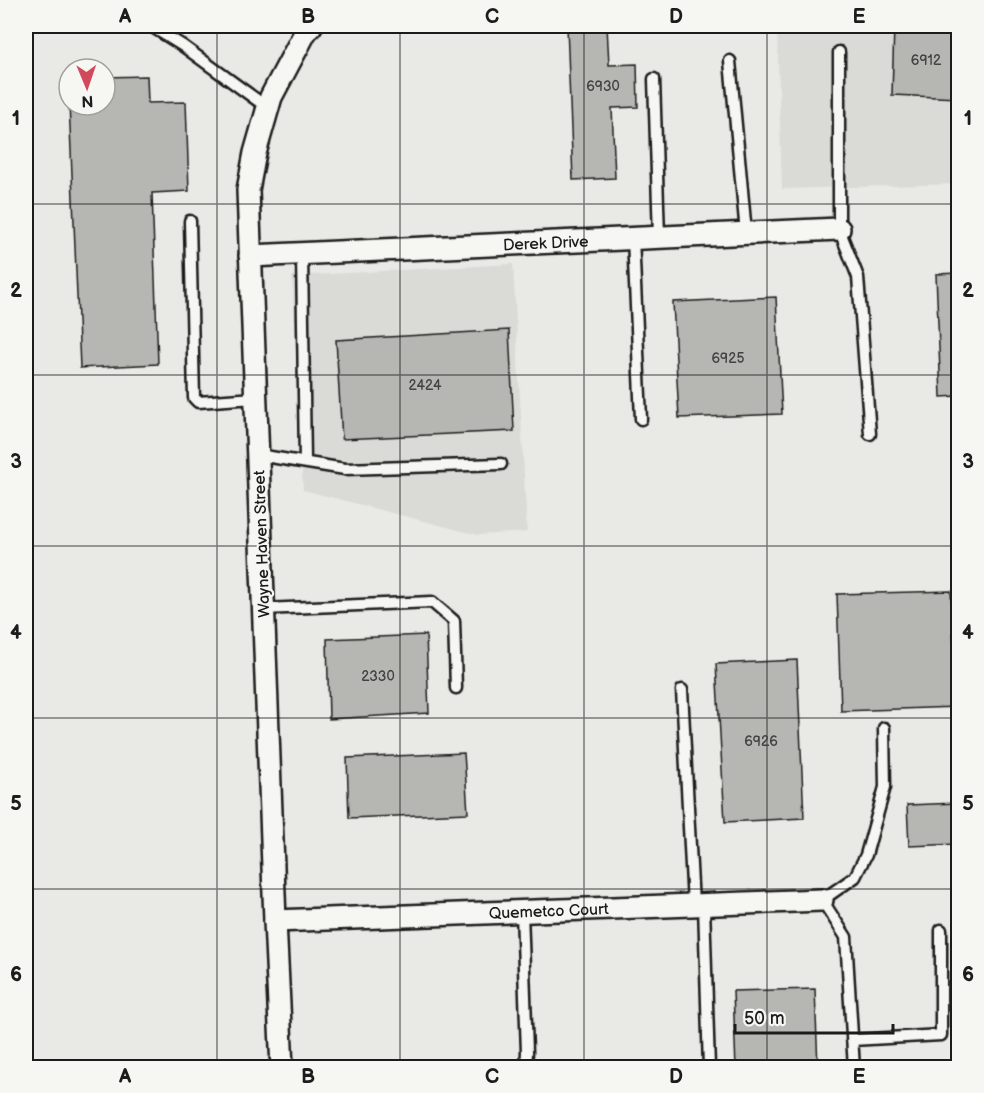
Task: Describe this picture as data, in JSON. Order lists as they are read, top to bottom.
{
  "streets": {
    "street": ["Derek Drive", "Wayne Haven Street", "Quemetco Court"]
  },
  "crossings": [
    ["Derek Drive", "Wayne Haven Street"],
    ["Wayne Haven Street", "Quemetco Court"]
  ],
  "house_numbers": [
    "6912",
    "6930",
    "6925",
    "2424",
    "2330",
    "6926"
  ],
  "scale_bar": "50 m",
  "north": "bottom",
  "grid": {
    "columns": [
      "A",
      "B",
      "C",
      "D",
      "E"
    ],
    "rows": [
      "1",
      "2",
      "3",
      "4",
      "5",
      "6"
    ]
  }
}
